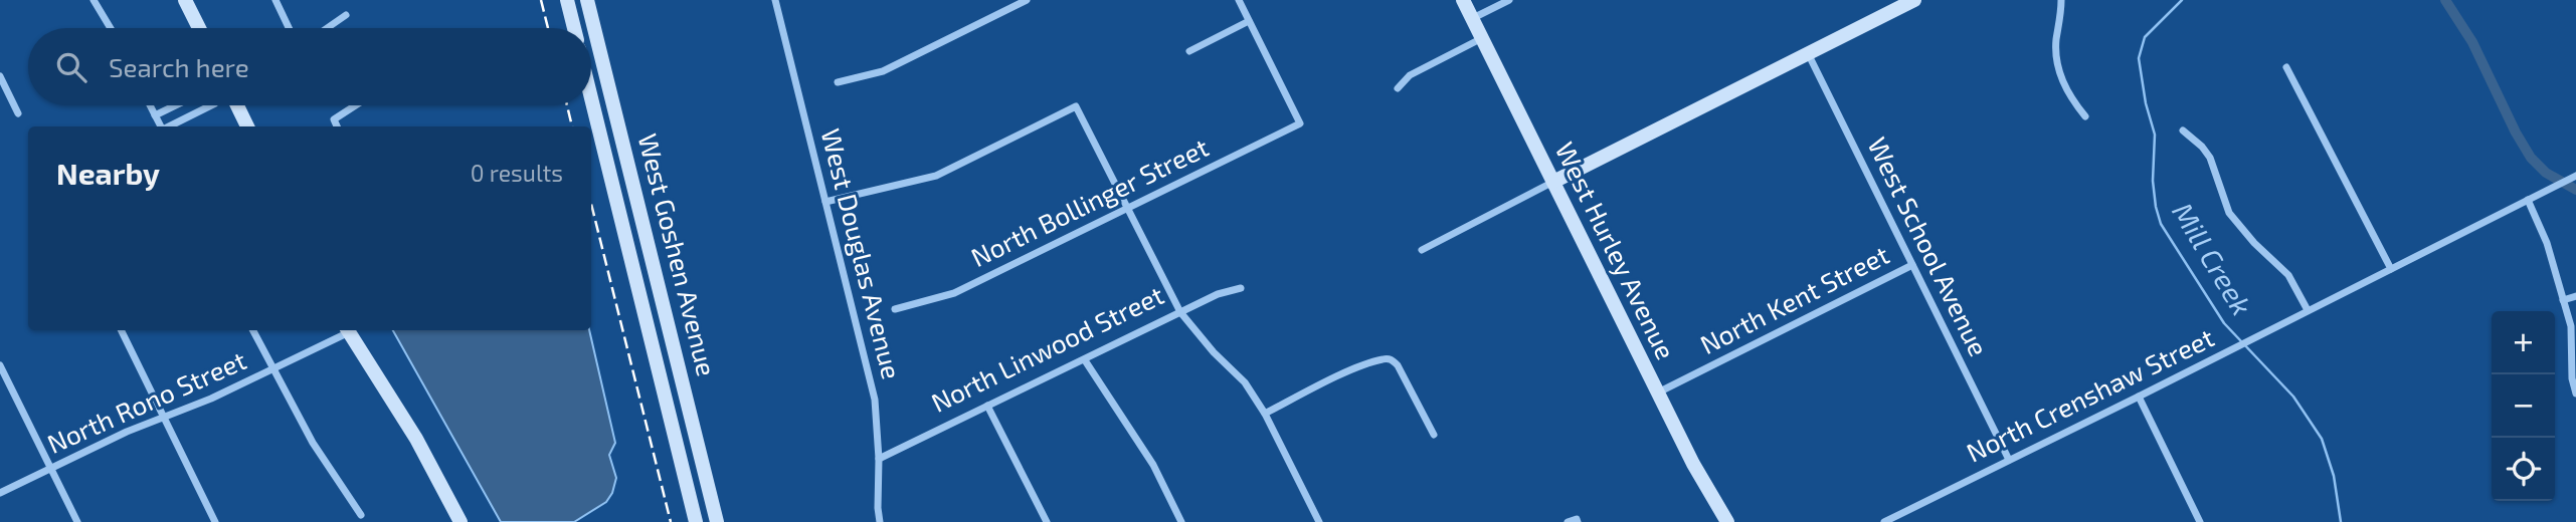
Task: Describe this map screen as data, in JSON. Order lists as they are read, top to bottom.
{
  "streets": {
    "street": [
      "North Bollinger Street",
      "West School Avenue",
      "West Hurley Avenue",
      "West Douglas Avenue",
      "West Goshen Avenue",
      "North Kent Street",
      "North Linwood Street",
      "North Crenshaw Street",
      "North Rono Street"
    ]
  },
  "crossings": [
    ["West School Avenue", "North Kent Street"],
    ["West School Avenue", "North Crenshaw Street"],
    ["West Hurley Avenue", "North Kent Street"],
    ["West Douglas Avenue", "North Linwood Street"]
  ],
  "water": ["Mill Creek"],
  "page": {
    "search": "Search here",
    "heading": ["Nearby", "0 results"],
    "map_buttons": ["+", "−"]
  }
}
